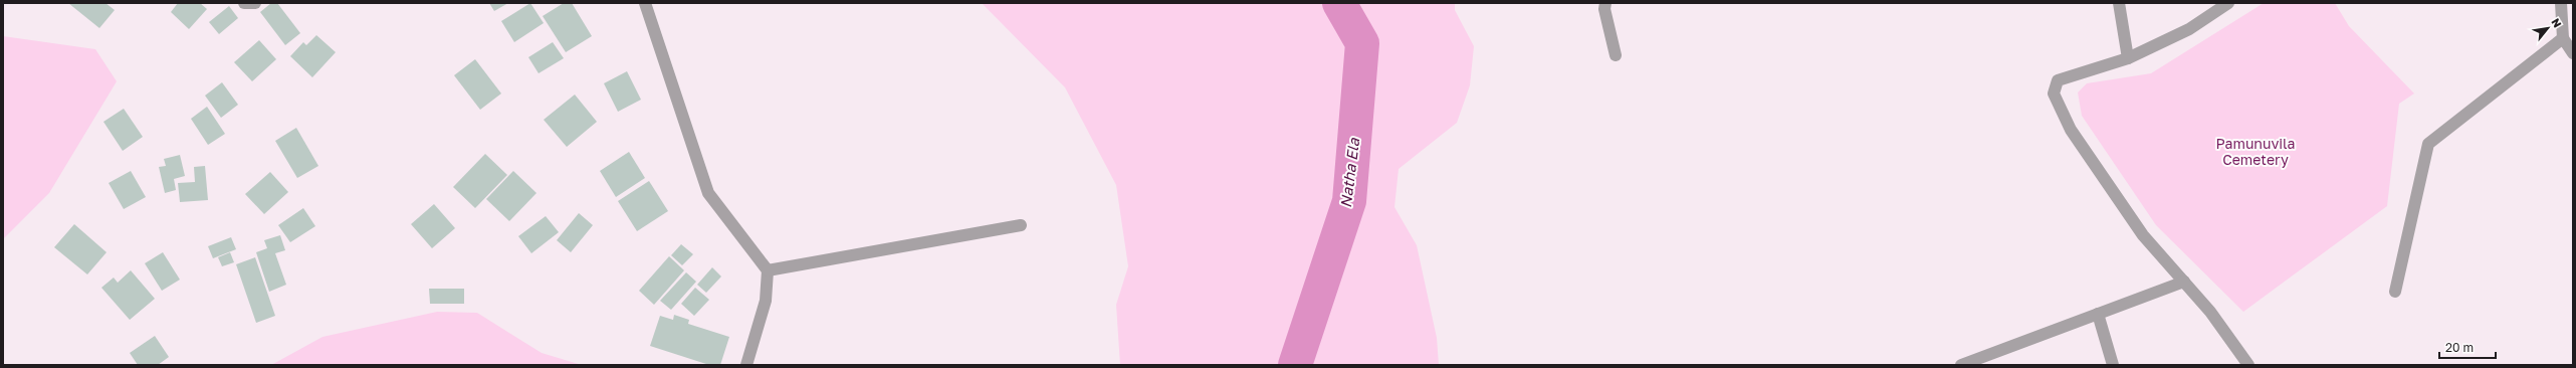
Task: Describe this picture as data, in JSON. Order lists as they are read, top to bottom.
{
  "water": ["Natha Ela"],
  "parks": ["Pamunuvila Cemetery"],
  "scale_bar": "20 m",
  "north": "top right"
}
